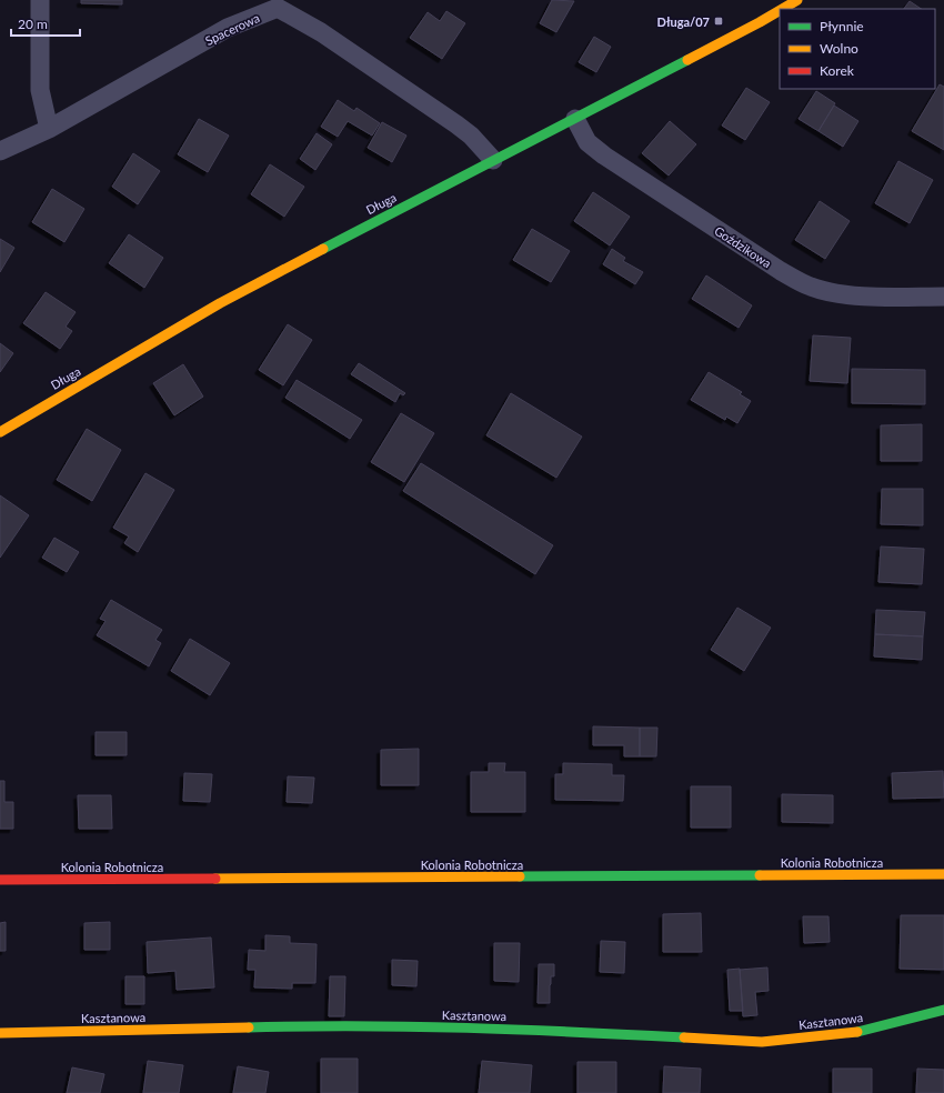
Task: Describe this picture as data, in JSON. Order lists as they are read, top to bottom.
{
  "streets": {
    "street": [
      "Spacerowa",
      "Długa",
      "Goździkowa",
      "Kolonia Robotnicza",
      "Kasztanowa"
    ]
  },
  "crossings": [
    ["Spacerowa", "Długa"],
    ["Długa", "Goździkowa"]
  ],
  "places": {
    "transit": ["Długa/07"]
  },
  "legend": ["Płynnie", "Wolno", "Korek"],
  "scale_bar": "20 m"
}
